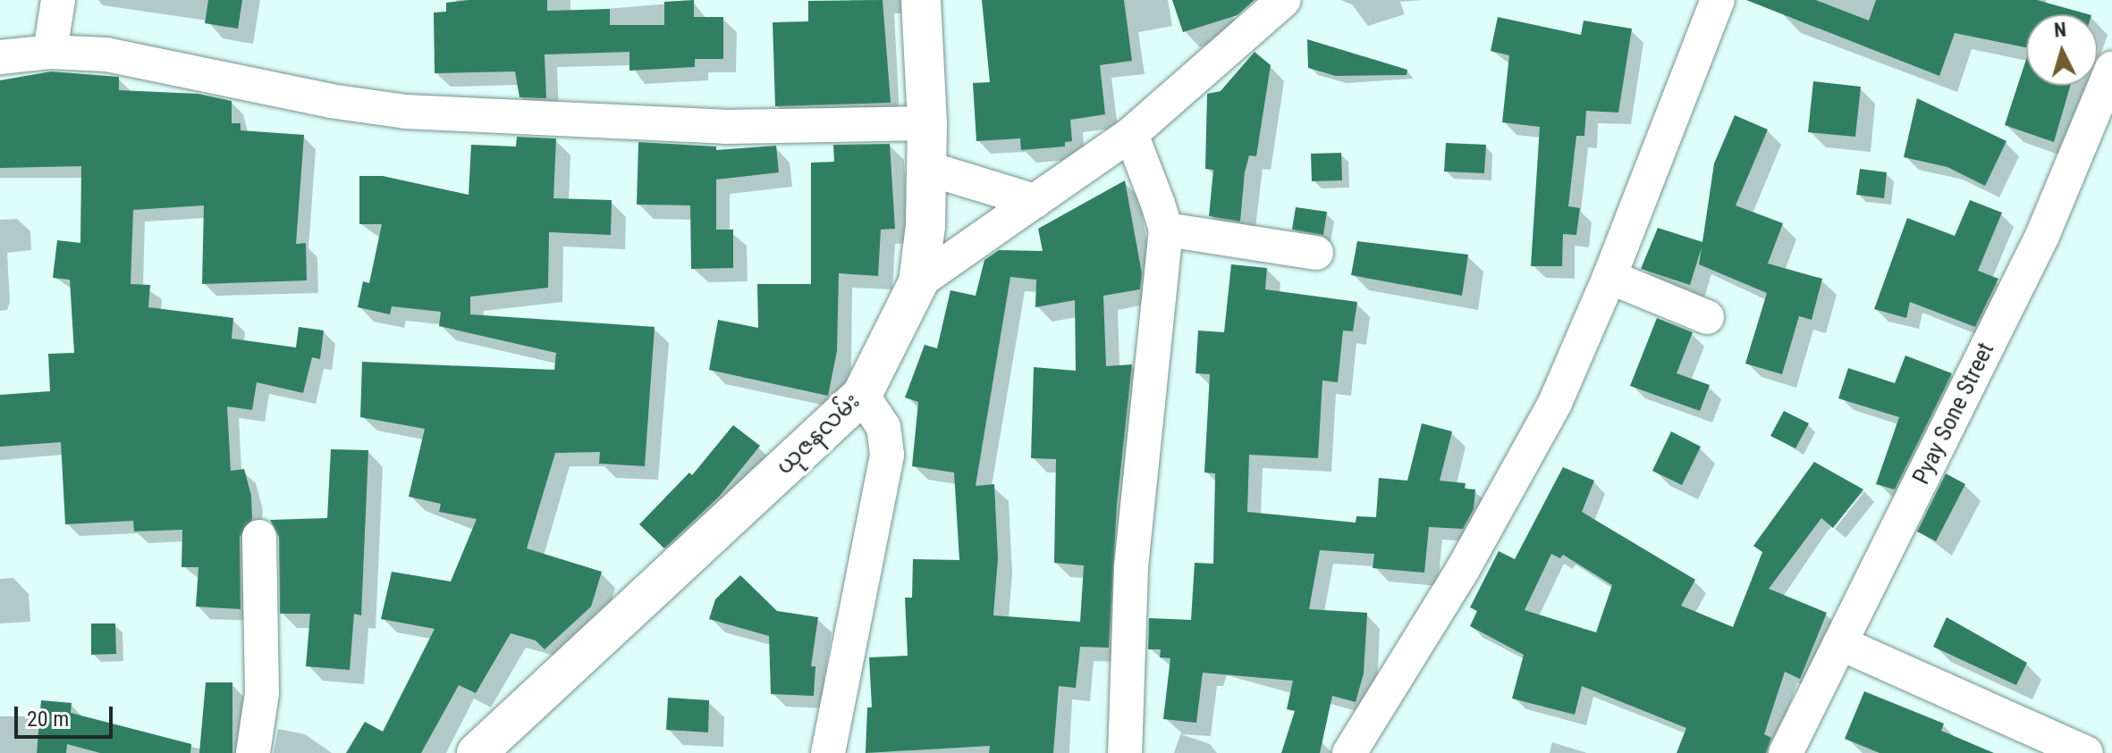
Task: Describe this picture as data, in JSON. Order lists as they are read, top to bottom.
{
  "streets": {
    "street": ["Pyay Sone Street", "ယုဇနလမ်း"]
  },
  "scale_bar": "20 m",
  "north": "top"
}
